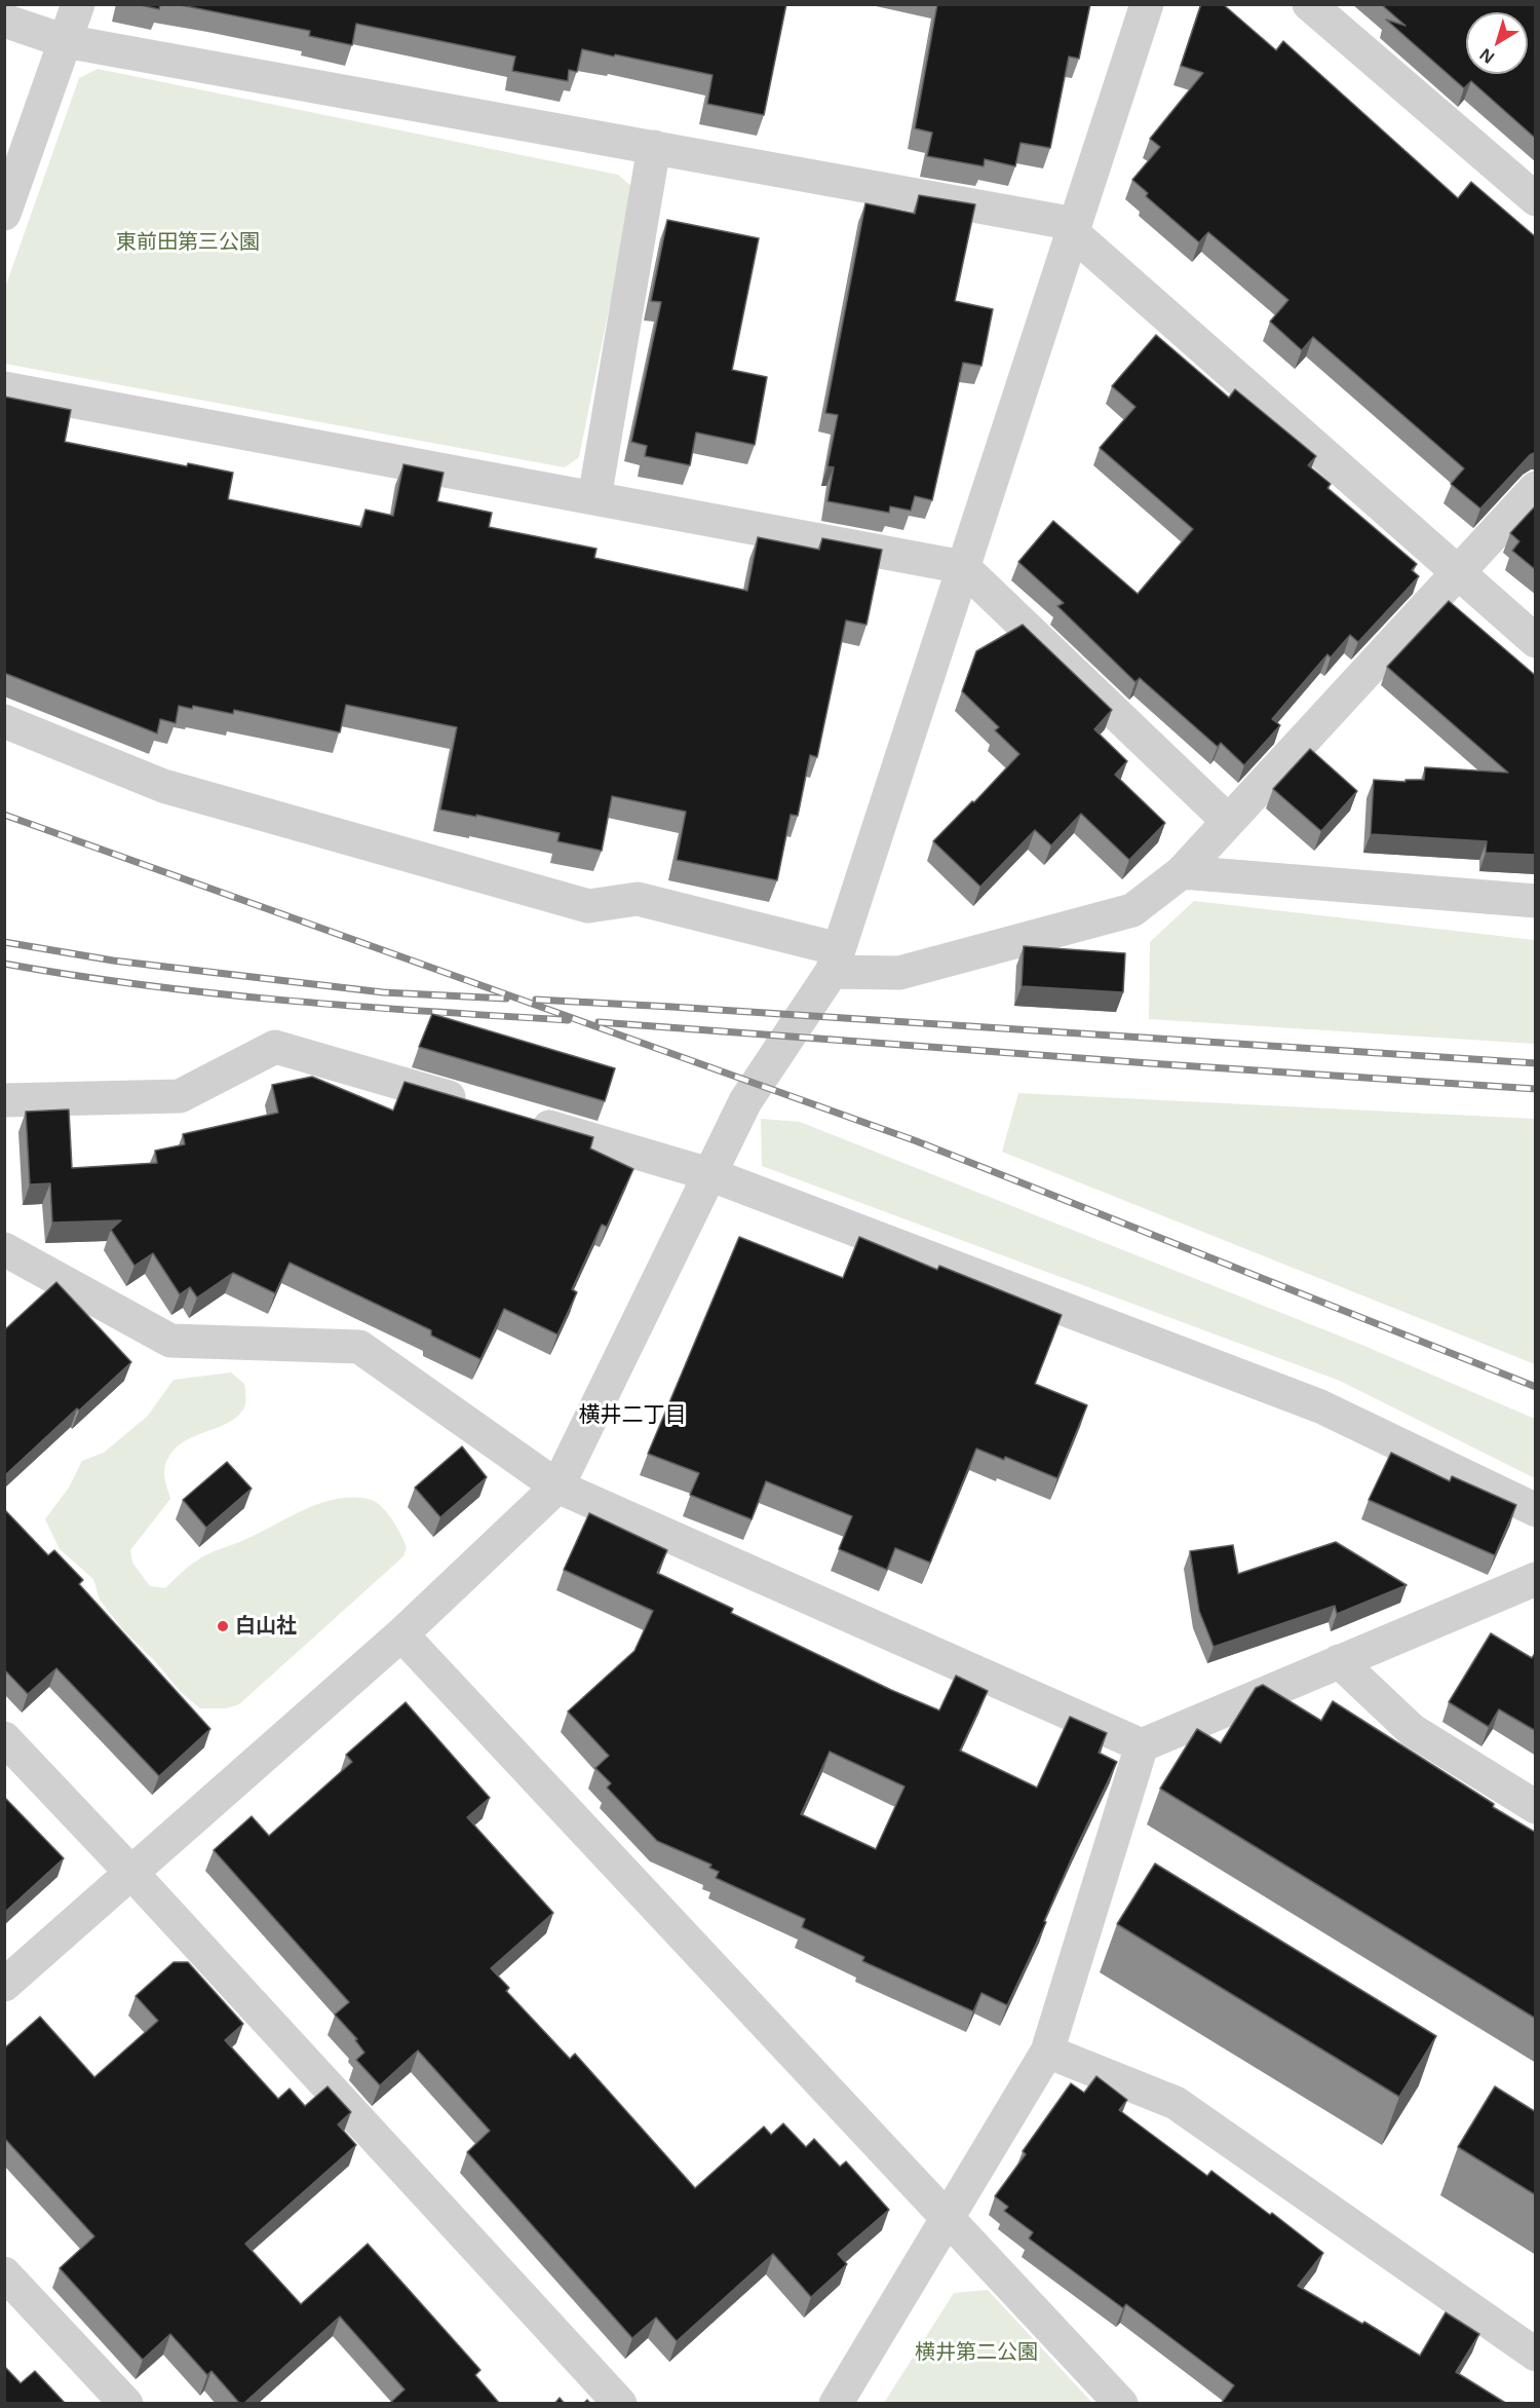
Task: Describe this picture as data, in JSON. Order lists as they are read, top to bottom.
{
  "districts": ["横井二丁目"],
  "parks": ["東前田第三公園", "横井第二公園"],
  "places": ["白山社"],
  "north": "bottom left"
}
